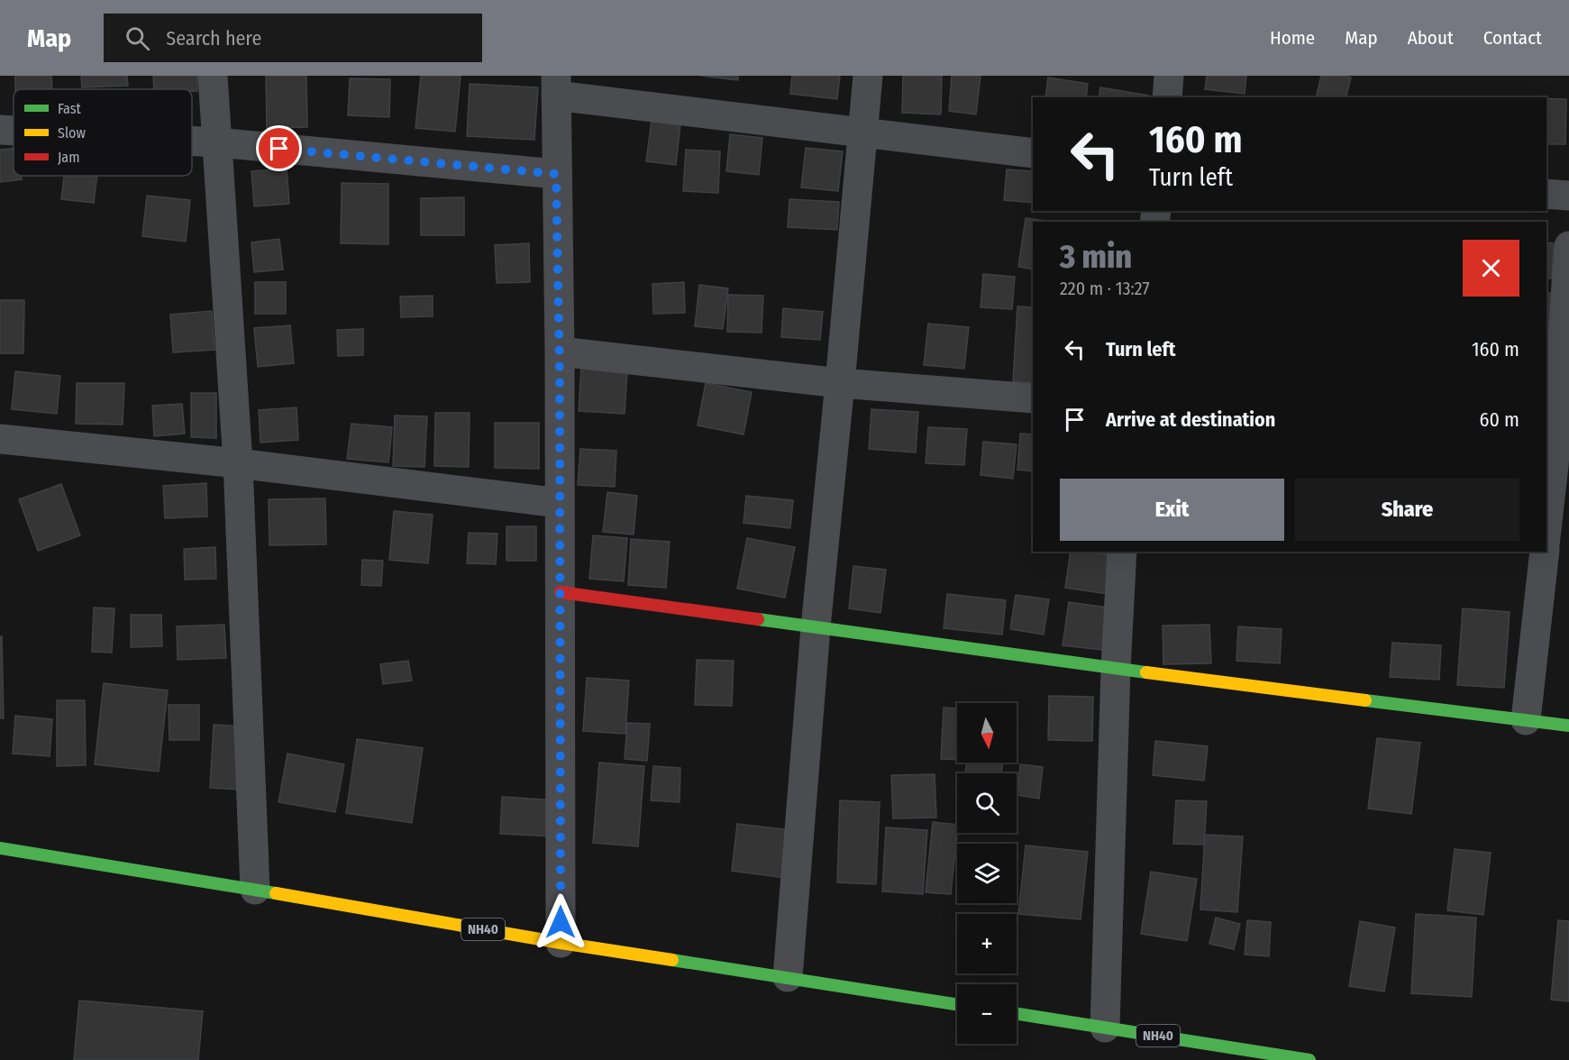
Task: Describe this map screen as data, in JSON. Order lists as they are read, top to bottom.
{
  "streets": {
    "main road": ["NH40"]
  },
  "legend": ["Fast", "Slow", "Jam"],
  "north": "bottom",
  "page": {
    "header": "Map",
    "search": "Search here",
    "nav": [
      "Home",
      "Map",
      "About",
      "Contact"
    ],
    "turn": ["160 m", "Turn left"],
    "heading": ["3 min", "220 m · 13:27"],
    "list": [
      {
        "name": "Turn left",
        "value": "160 m"
      },
      {
        "name": "Arrive at destination",
        "value": "60 m"
      }
    ],
    "buttons": ["Exit", "Share"],
    "map_buttons": ["+", "−"]
  }
}
